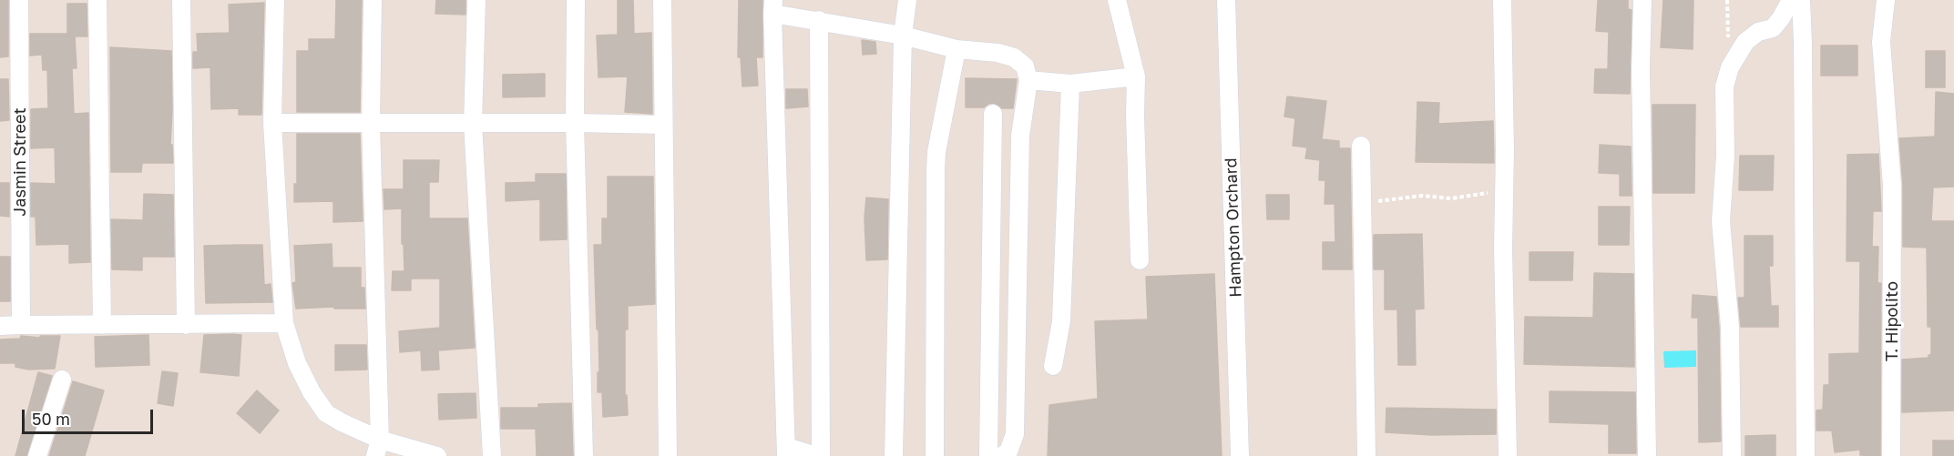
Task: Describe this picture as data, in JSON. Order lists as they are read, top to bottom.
{
  "streets": {
    "street": ["Jasmin Street", "Hampton Orchard", "T. Hipolito"]
  },
  "scale_bar": "50 m"
}
